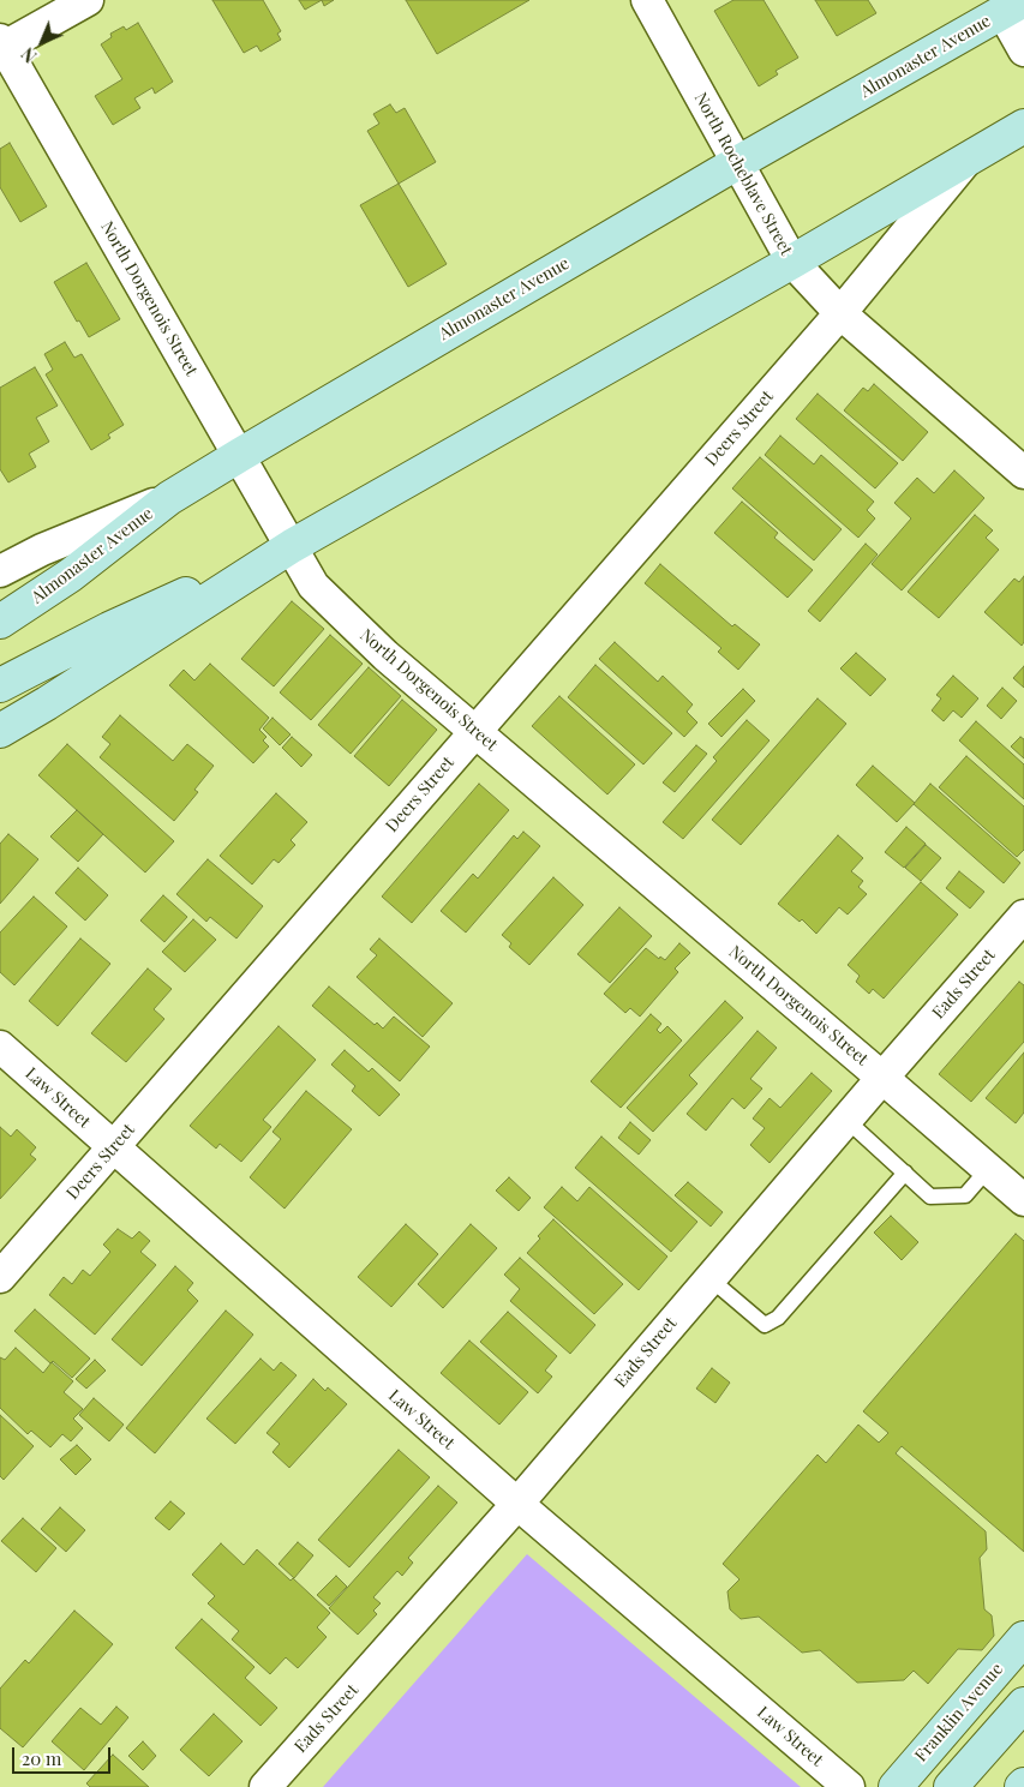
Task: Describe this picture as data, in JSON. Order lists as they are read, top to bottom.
{
  "streets": {
    "street": [
      "Almonaster Avenue",
      "North Rocheblave Street",
      "North Dorgenois Street",
      "Deers Street",
      "Eads Street",
      "Law Street",
      "Franklin Avenue"
    ]
  },
  "crossings": [
    ["Almonaster Avenue", "North Rocheblave Street"],
    ["Almonaster Avenue", "North Dorgenois Street"],
    ["North Rocheblave Street", "Deers Street"],
    ["North Dorgenois Street", "Deers Street"],
    ["North Dorgenois Street", "Eads Street"],
    ["Deers Street", "Law Street"],
    ["Eads Street", "Law Street"]
  ],
  "scale_bar": "20 m",
  "north": "bottom left"
}
